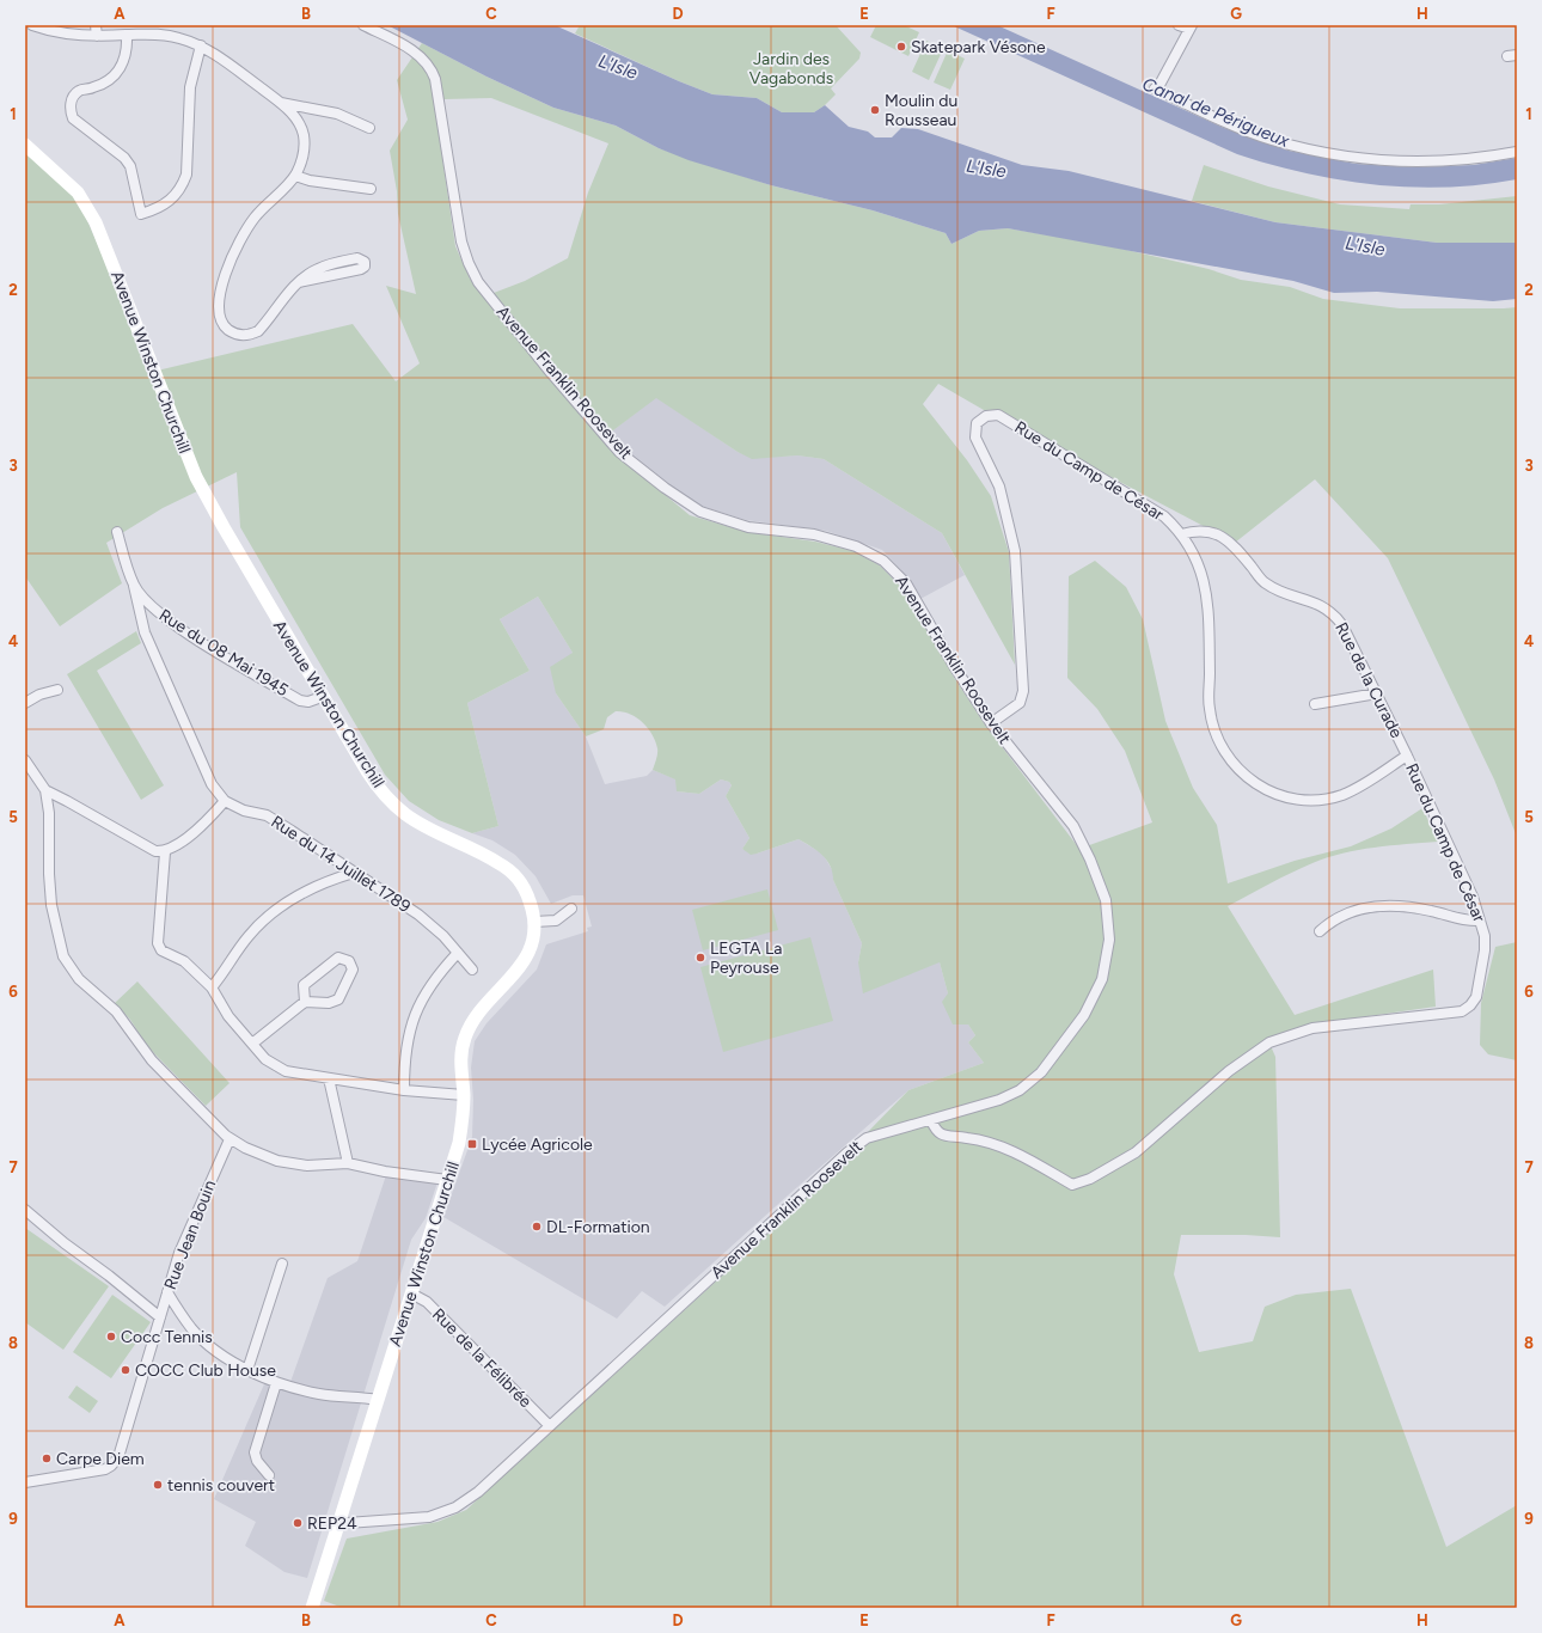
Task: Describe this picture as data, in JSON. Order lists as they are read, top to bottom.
{
  "streets": {
    "main road": ["Avenue Winston Churchill"],
    "street": [
      "Avenue Franklin Roosevelt",
      "Rue du Camp de César",
      "Rue du 08 Mai 1945",
      "Rue de la Curade",
      "Rue du 14 Juillet 1789",
      "Rue Jean Bouin",
      "Rue de la Félibrée"
    ]
  },
  "crossings": [
    ["Avenue Winston Churchill", "Avenue Franklin Roosevelt"],
    ["Avenue Winston Churchill", "Rue du 08 Mai 1945"],
    ["Avenue Winston Churchill", "Rue de la Félibrée"],
    ["Avenue Franklin Roosevelt", "Rue du Camp de César"],
    ["Avenue Franklin Roosevelt", "Rue de la Félibrée"],
    ["Rue du Camp de César", "Rue de la Curade"],
    ["Rue du 08 Mai 1945", "Rue du 14 Juillet 1789"]
  ],
  "water": ["L'Isle", "Canal de Périgueux"],
  "parks": ["Jardin des Vagabonds"],
  "places": {
    "other": [
      "Skatepark Vésone",
      "Moulin du Rousseau",
      "LEGTA La Peyrouse",
      "DL-Formation",
      "Cocc Tennis",
      "COCC Club House",
      "Carpe Diem",
      "tennis couvert",
      "REP24"
    ],
    "transit": ["Lycée Agricole"]
  },
  "grid": {
    "columns": [
      "A",
      "B",
      "C",
      "D",
      "E",
      "F",
      "G",
      "H"
    ],
    "rows": [
      "1",
      "2",
      "3",
      "4",
      "5",
      "6",
      "7",
      "8",
      "9"
    ]
  }
}
